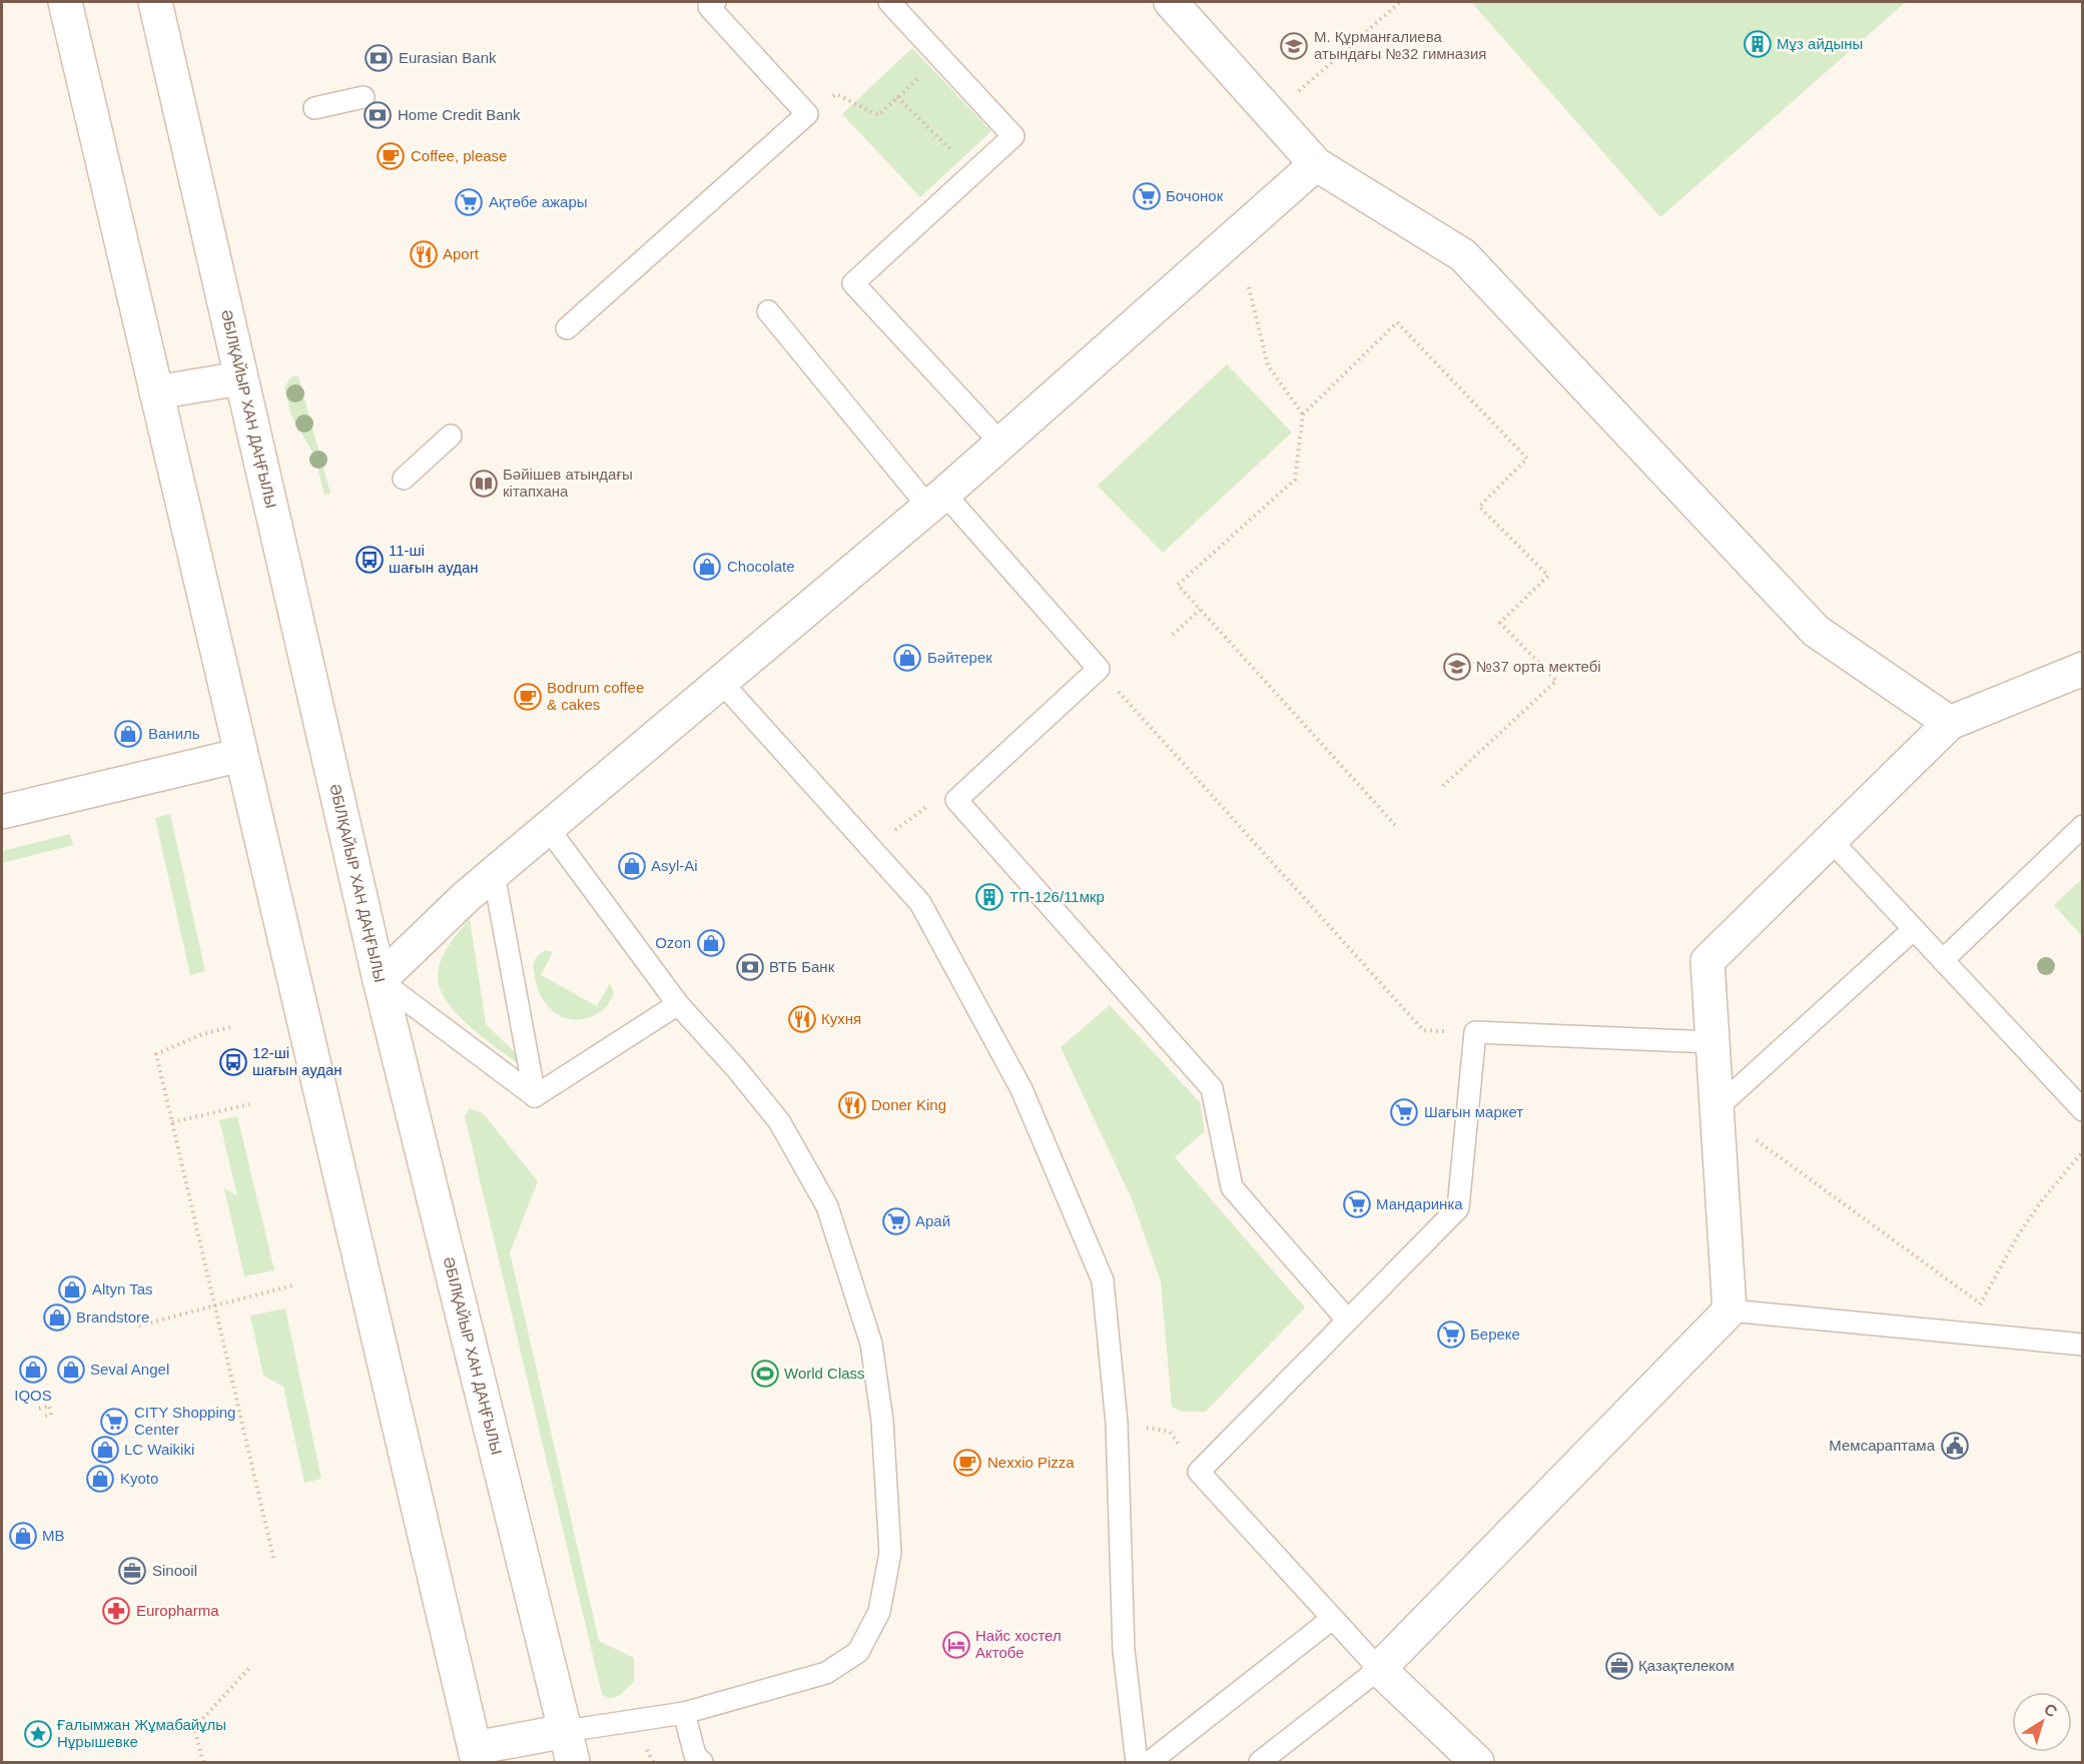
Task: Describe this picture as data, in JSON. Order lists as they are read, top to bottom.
{
  "streets": {
    "street": ["ӘБІЛҚАЙЫР ХАН ДАҢҒЫЛЫ"]
  },
  "places": {
    "building": ["Мұз айдыны", "ТП-126/11мкр"],
    "school or university": ["М. Құрманғалиева атындағы №32 гимназия", "№37 орта мектебі"],
    "bank": ["Eurasian Bank", "Home Credit Bank", "ВТБ Банк"],
    "cafe": ["Coffee, please", "Bodrum coffee & cakes", "Nexxio Pizza"],
    "supermarket": [
      "Бочонок",
      "Ақтөбе ажары",
      "Шағын маркет",
      "Мандаринка",
      "Арай",
      "Береке",
      "CITY Shopping Center"
    ],
    "restaurant": ["Aport", "Кухня", "Doner King"],
    "library": ["Бәйішев атындағы кітапхана"],
    "bus stop": ["11-ші шағын аудан", "12-ші шағын аудан"],
    "shop": [
      "Chocolate",
      "Бәйтерек",
      "Ваниль",
      "Asyl-Ai",
      "Ozon",
      "Altyn Tas",
      "Brandstore",
      "IQOS",
      "Seval Angel",
      "LC Waikiki",
      "Kyoto",
      "MB"
    ],
    "sports": ["World Class"],
    "public building": ["Мемсараптама"],
    "office": ["Sinooil", "Қазақтелеком"],
    "pharmacy": ["Europharma"],
    "hotel": ["Найс хостел Актобе"],
    "place": ["Ғалымжан Жұмабайұлы Нұрышевке"]
  },
  "north": "top right"
}
